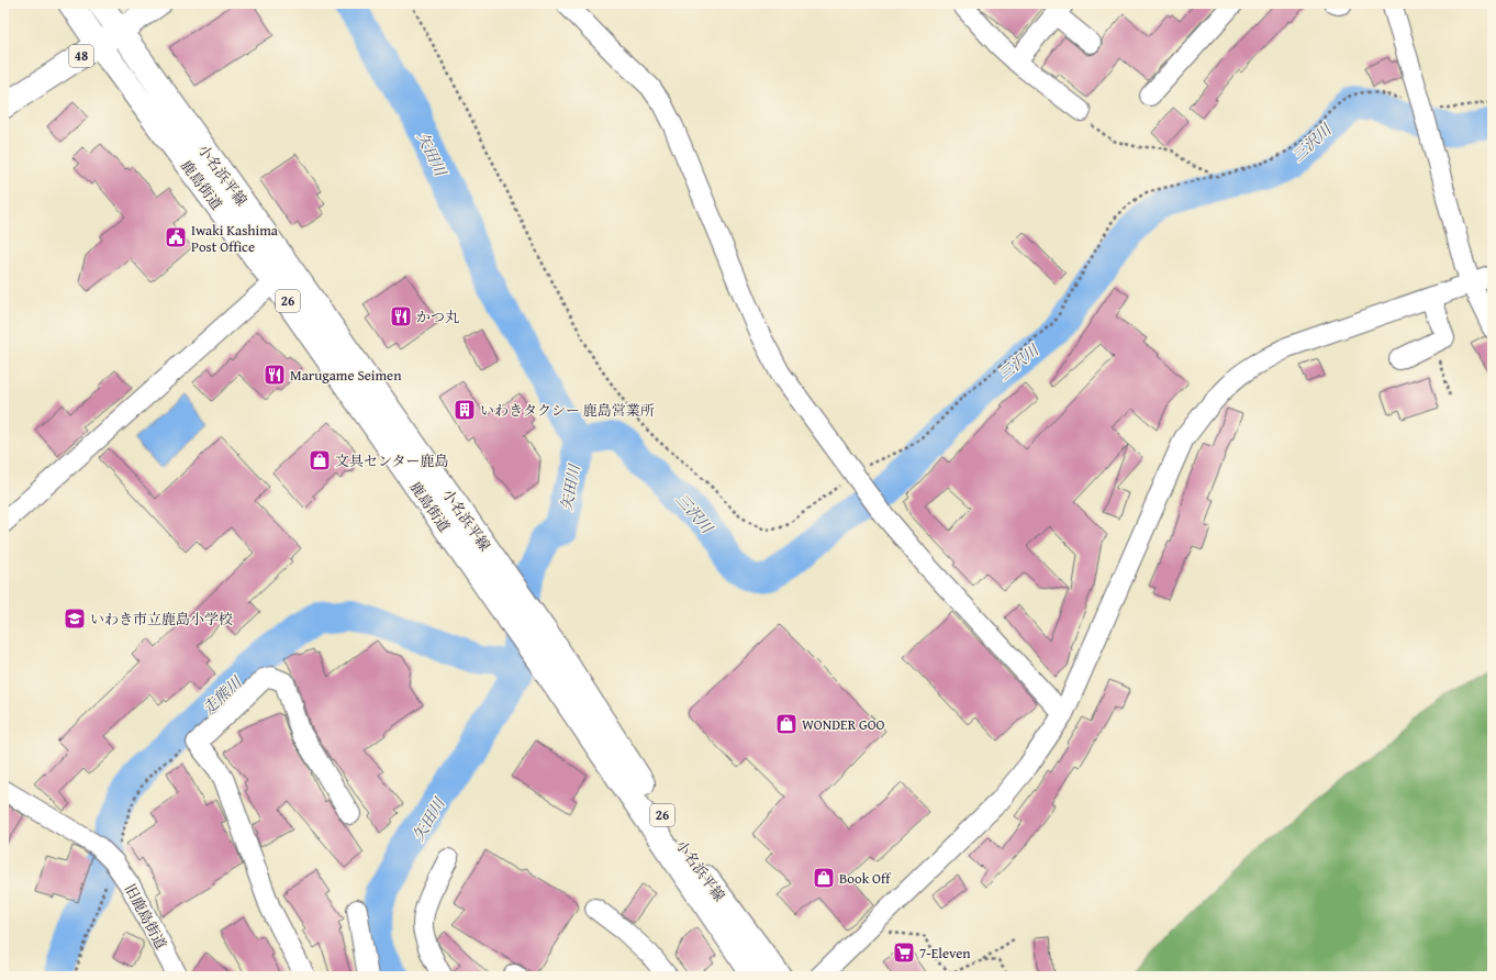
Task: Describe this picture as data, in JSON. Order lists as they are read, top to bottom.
{
  "streets": {
    "main road": [
      "48",
      "小名浜平線",
      "鹿島街道",
      "26"
    ],
    "street": ["旧鹿島街道"]
  },
  "crossings": [
    ["48", "小名浜平線"],
    ["48", "鹿島街道"],
    ["小名浜平線", "鹿島街道"]
  ],
  "water": ["三沢川", "矢田川", "走熊川"],
  "places": {
    "public building": ["Iwaki Kashima Post Office"],
    "restaurant": ["かつ丸", "Marugame Seimen"],
    "building": ["いわきタクシー 鹿島営業所"],
    "shop": ["文具センター鹿島", "WONDER GOO", "Book Off"],
    "school or university": ["いわき市立鹿島小学校"],
    "supermarket": ["7-Eleven"]
  }
}
